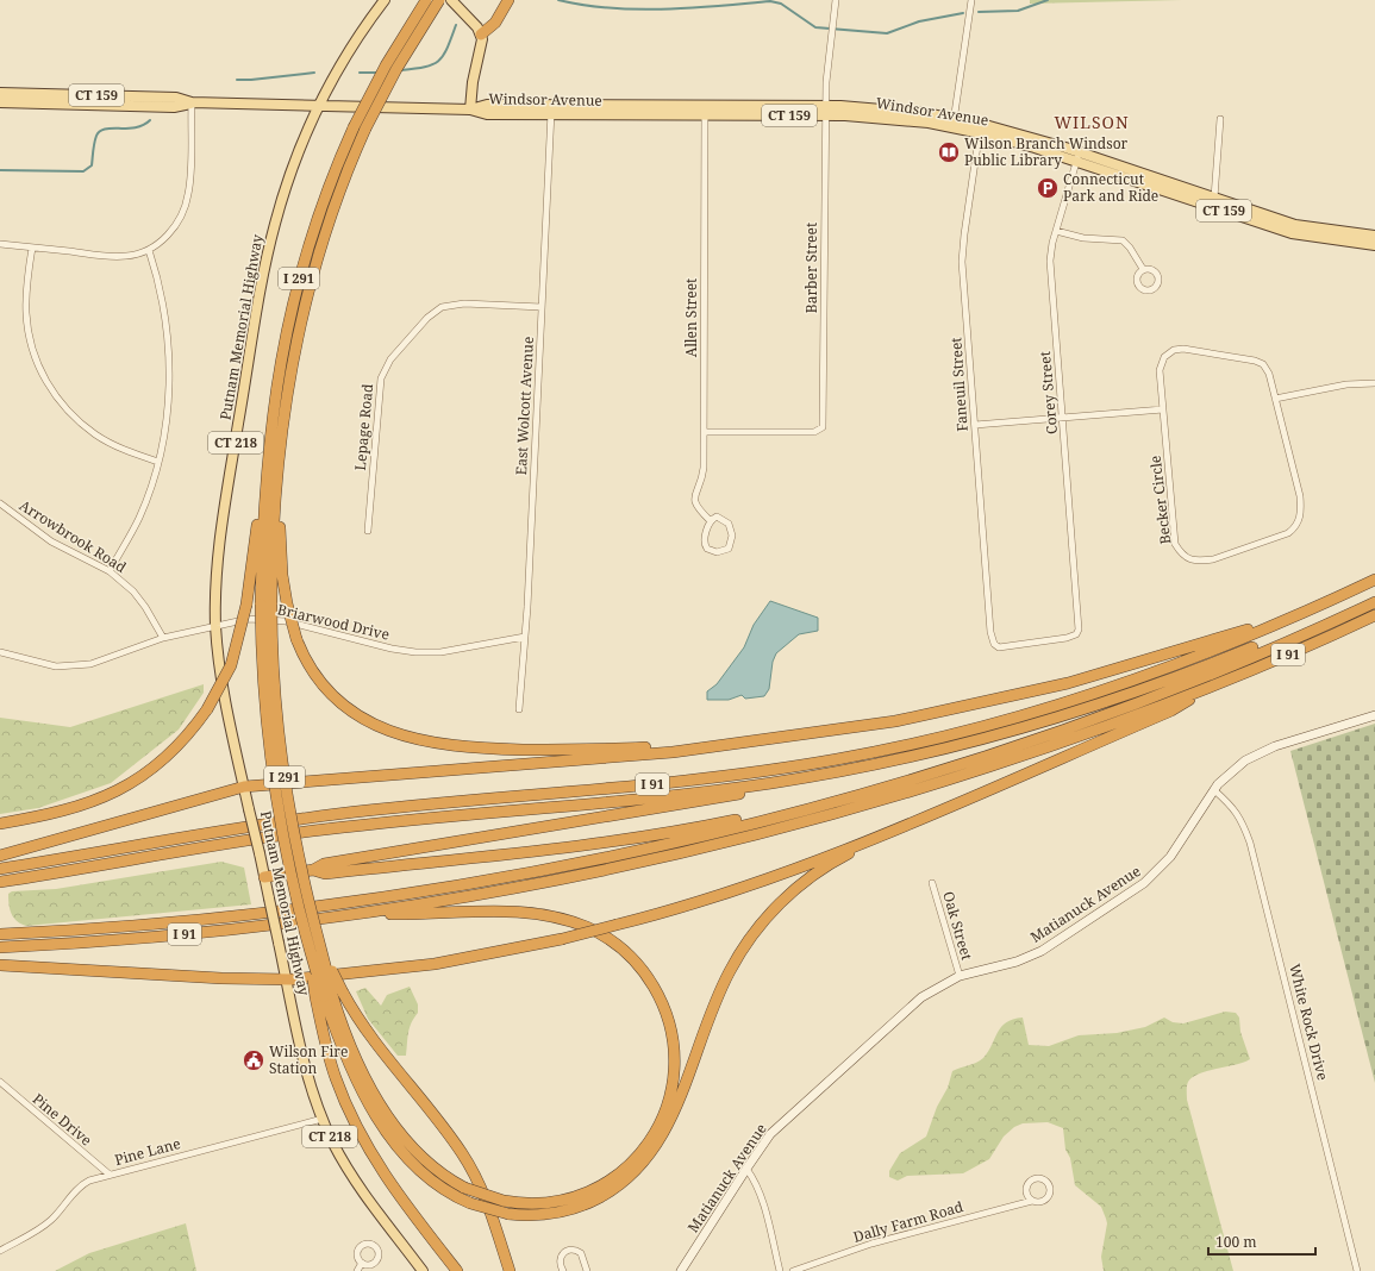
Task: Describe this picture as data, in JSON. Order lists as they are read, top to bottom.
{
  "streets": {
    "highway": ["I 291", "I 91"],
    "main road": [
      "CT 159",
      "Windsor Avenue",
      "Putnam Memorial Highway",
      "CT 218"
    ],
    "street": [
      "Barber Street",
      "Allen Street",
      "Faneuil Street",
      "Corey Street",
      "East Wolcott Avenue",
      "Lepage Road",
      "Becker Circle",
      "Arrowbrook Road",
      "Briarwood Drive",
      "Matianuck Avenue",
      "Oak Street",
      "White Rock Drive",
      "Pine Drive",
      "Pine Lane",
      "Dally Farm Road"
    ]
  },
  "crossings": [
    ["Windsor Avenue", "Barber Street"],
    ["Windsor Avenue", "Allen Street"],
    ["Windsor Avenue", "Putnam Memorial Highway"],
    ["Windsor Avenue", "Faneuil Street"],
    ["Windsor Avenue", "Corey Street"],
    ["Windsor Avenue", "East Wolcott Avenue"],
    ["Barber Street", "Allen Street"],
    ["Putnam Memorial Highway", "Briarwood Drive"],
    ["Putnam Memorial Highway", "Pine Lane"],
    ["Faneuil Street", "Corey Street"],
    ["East Wolcott Avenue", "Lepage Road"],
    ["East Wolcott Avenue", "Briarwood Drive"],
    ["Arrowbrook Road", "Briarwood Drive"],
    ["Matianuck Avenue", "Oak Street"],
    ["Matianuck Avenue", "White Rock Drive"],
    ["Pine Drive", "Pine Lane"]
  ],
  "districts": ["WILSON"],
  "places": {
    "library": ["Wilson Branch Windsor Public Library"],
    "parking": ["Connecticut Park and Ride"],
    "public building": ["Wilson Fire Station"]
  },
  "scale_bar": "100 m"
}
